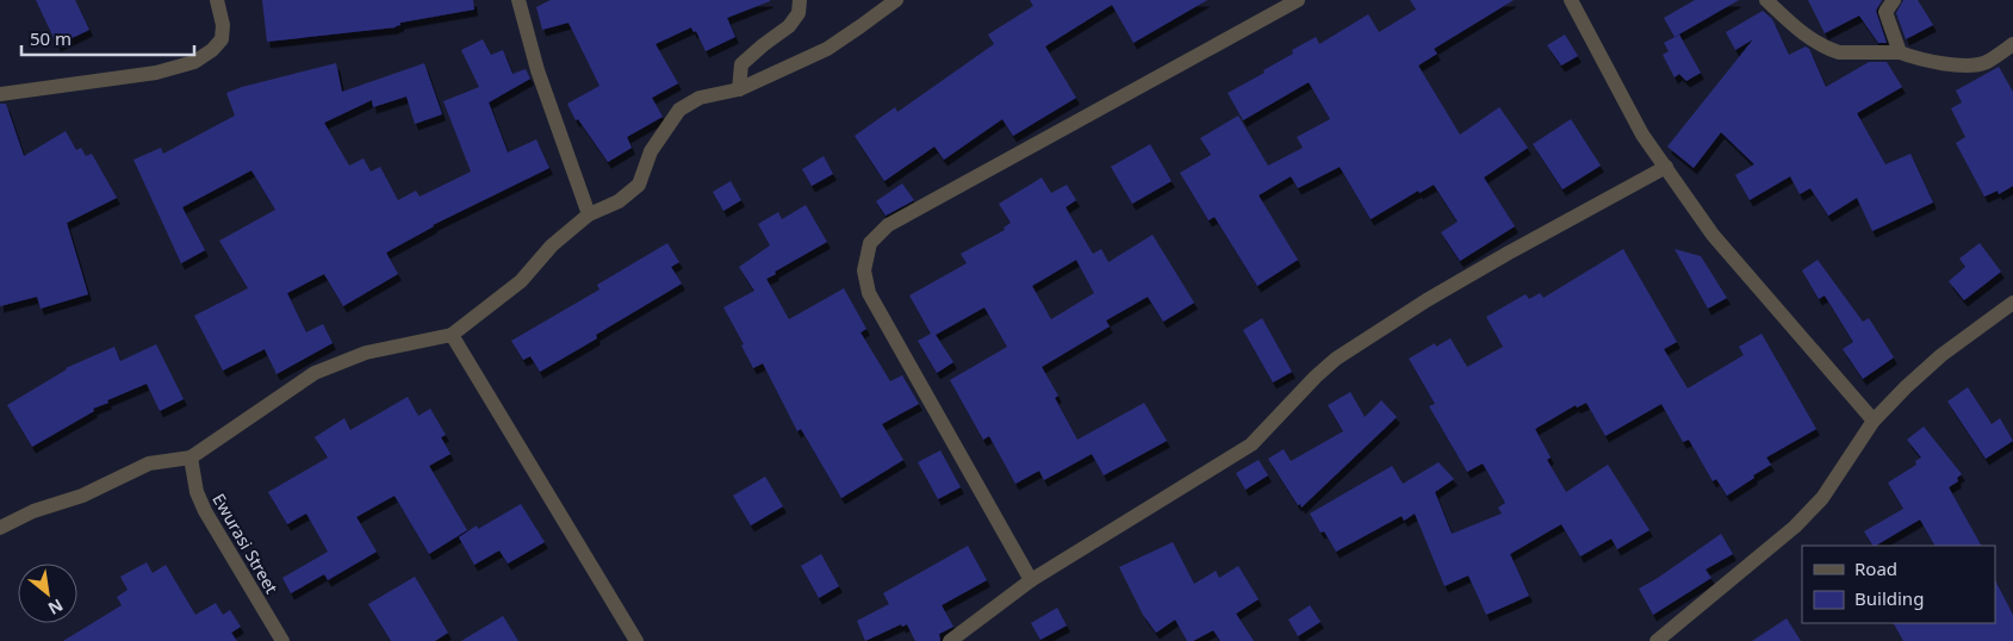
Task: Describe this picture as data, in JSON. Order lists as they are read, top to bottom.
{
  "streets": {
    "street": ["Ewurasi Street"]
  },
  "legend": ["Road", "Building"],
  "scale_bar": "50 m",
  "north": "bottom right"
}
